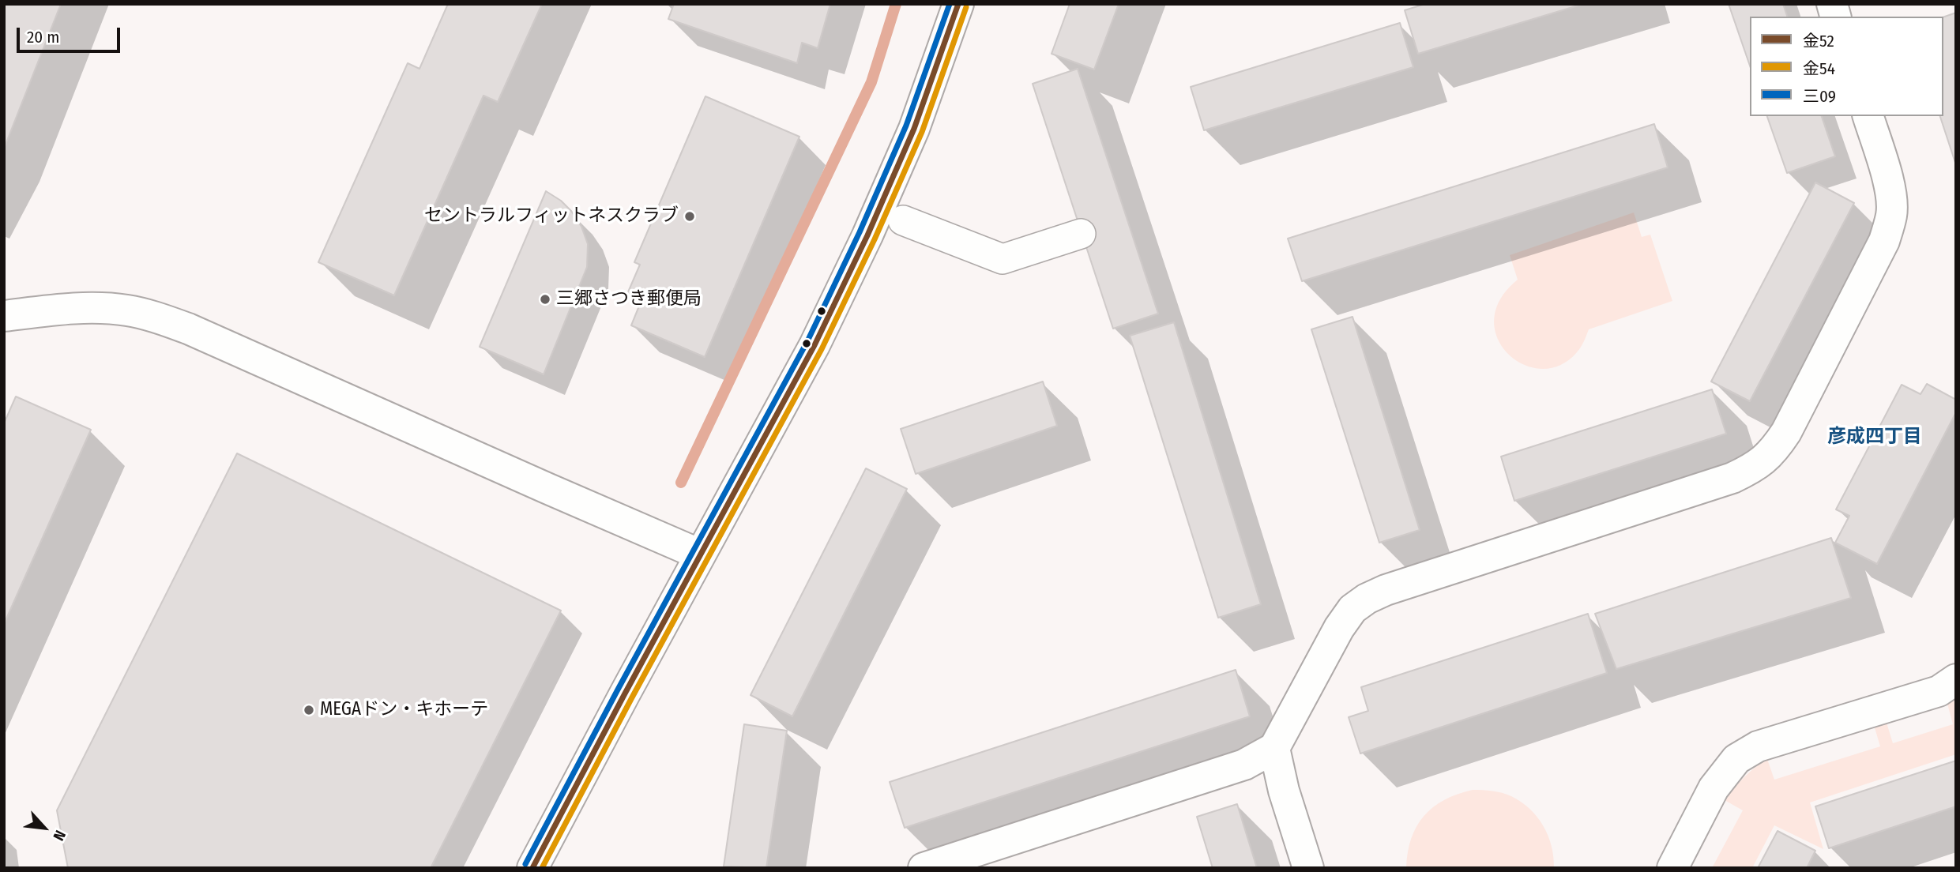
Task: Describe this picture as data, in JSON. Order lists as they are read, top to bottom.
{
  "districts": ["彦成四丁目"],
  "places": ["セントラルフィットネスクラブ", "三郷さつき郵便局", "MEGAドン・キホーテ"],
  "lines": ["transit line 金52", "transit line 三09", "transit line 金54"],
  "legend": ["金52", "金54", "三09"],
  "scale_bar": "20 m",
  "north": "bottom right"
}
